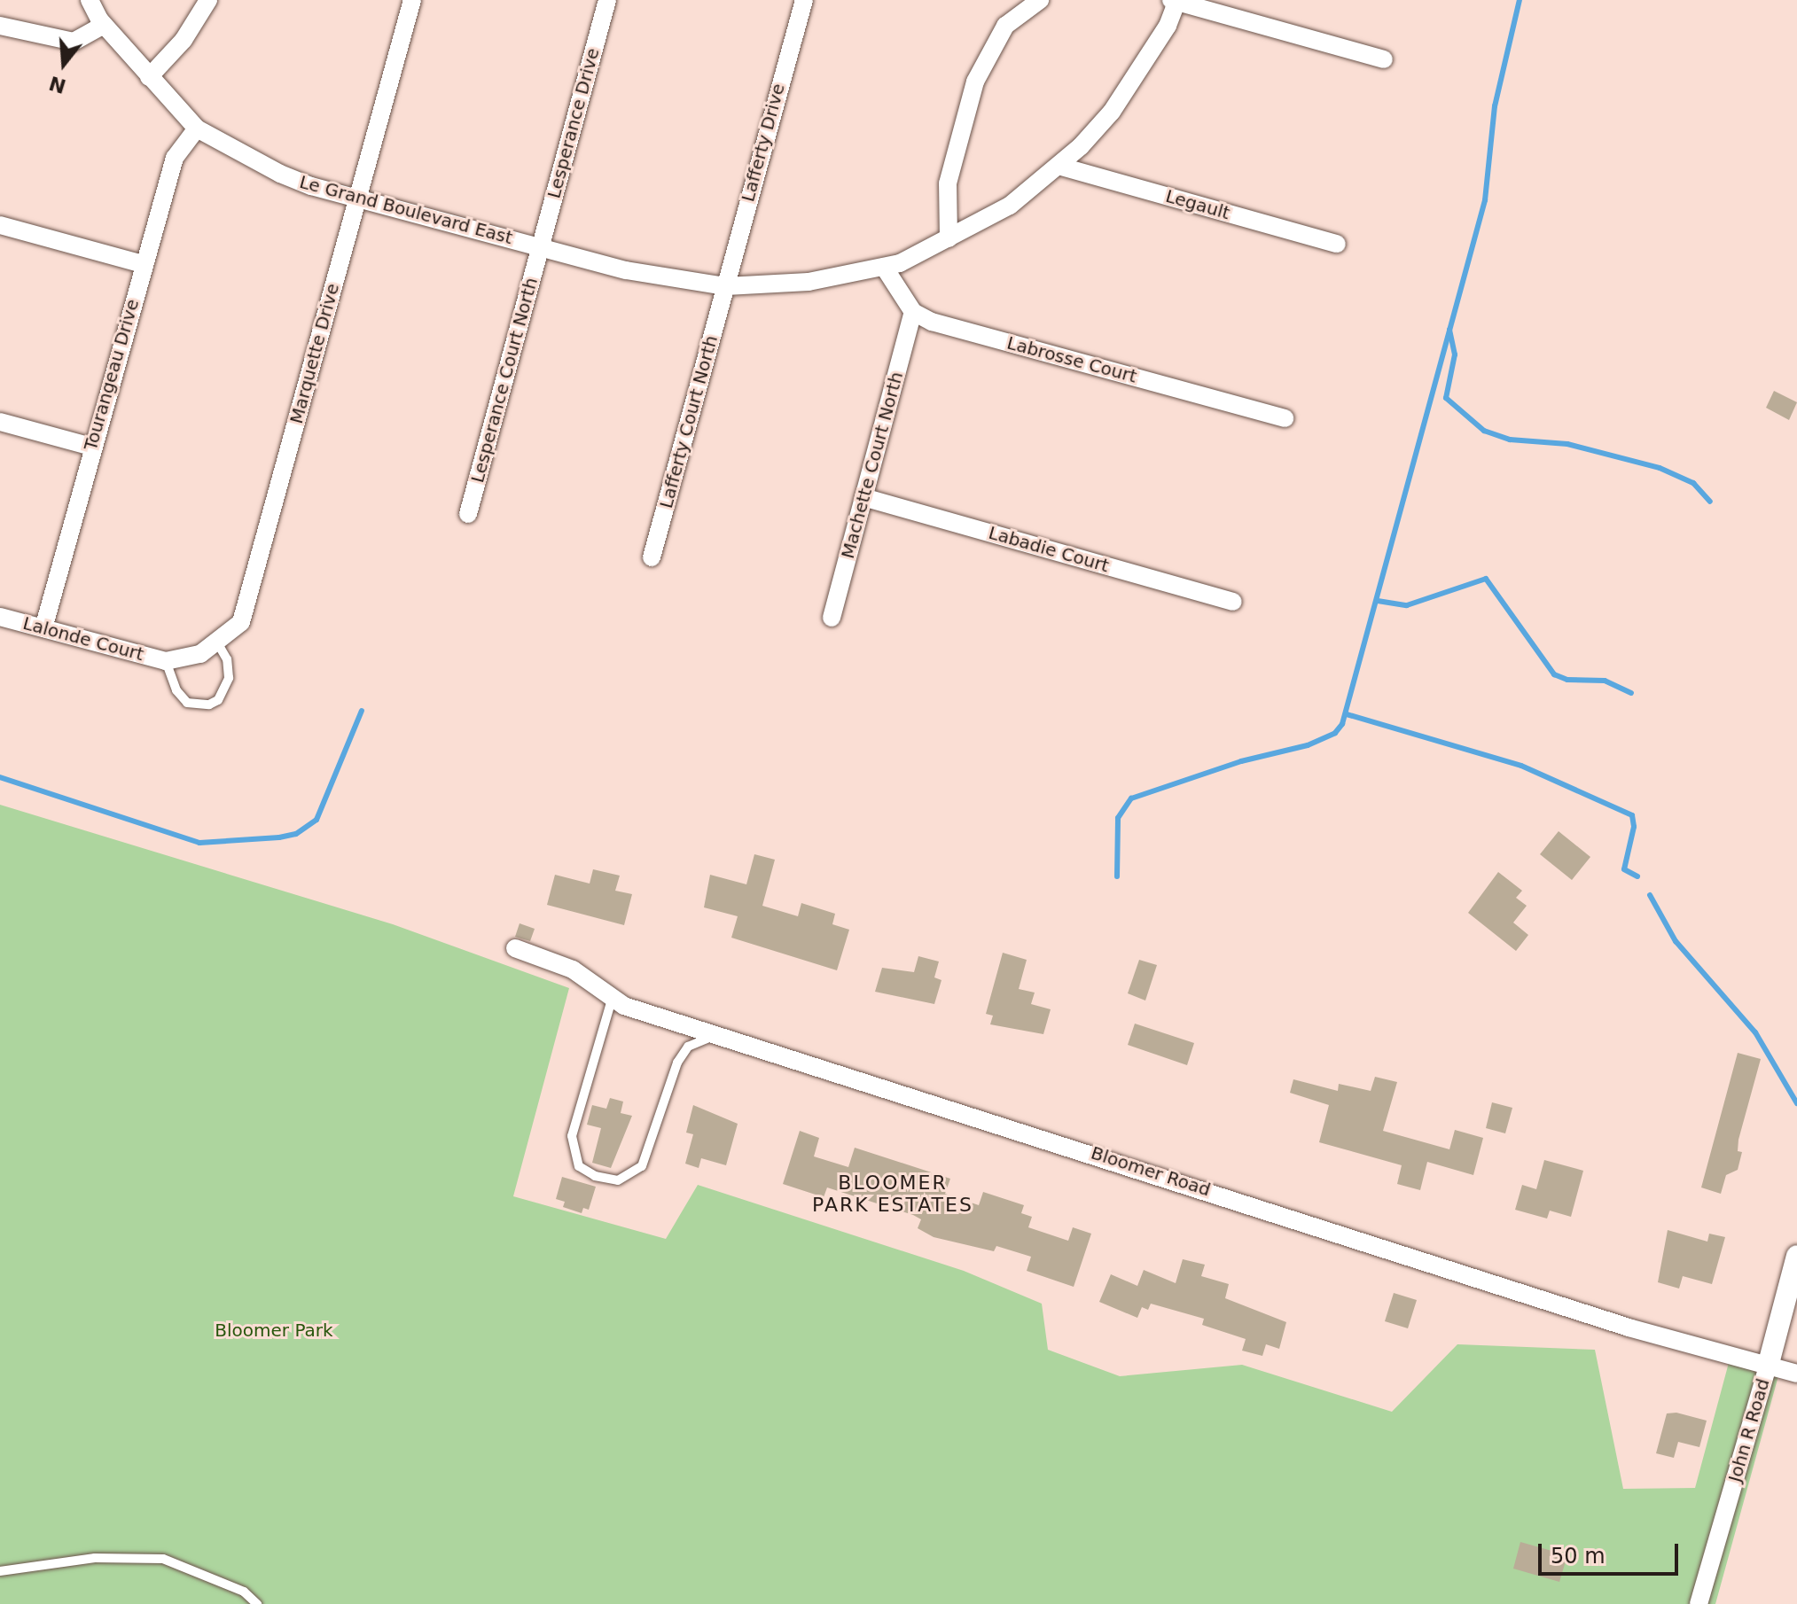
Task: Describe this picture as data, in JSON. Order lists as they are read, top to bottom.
{
  "streets": {
    "street": [
      "Lesperance Drive",
      "Lafferty Drive",
      "Legault",
      "Le Grand Boulevard East",
      "Marquette Drive",
      "Labrosse Court",
      "Tourangeau Drive",
      "Lesperance Court North",
      "Lafferty Court North",
      "Machette Court North",
      "Labadie Court",
      "Lalonde Court",
      "Bloomer Road",
      "John R Road"
    ]
  },
  "crossings": [
    ["Lesperance Drive", "Le Grand Boulevard East"],
    ["Lesperance Drive", "Lesperance Court North"],
    ["Lafferty Drive", "Le Grand Boulevard East"],
    ["Lafferty Drive", "Lafferty Court North"],
    ["Legault", "Le Grand Boulevard East"],
    ["Le Grand Boulevard East", "Marquette Drive"],
    ["Le Grand Boulevard East", "Tourangeau Drive"],
    ["Le Grand Boulevard East", "Lesperance Court North"],
    ["Le Grand Boulevard East", "Lafferty Court North"],
    ["Marquette Drive", "Lalonde Court"],
    ["Labrosse Court", "Machette Court North"],
    ["Tourangeau Drive", "Lalonde Court"],
    ["Machette Court North", "Labadie Court"],
    ["Bloomer Road", "John R Road"]
  ],
  "districts": ["BLOOMER PARK ESTATES"],
  "parks": ["Bloomer Park"],
  "scale_bar": "50 m",
  "north": "bottom"
}
